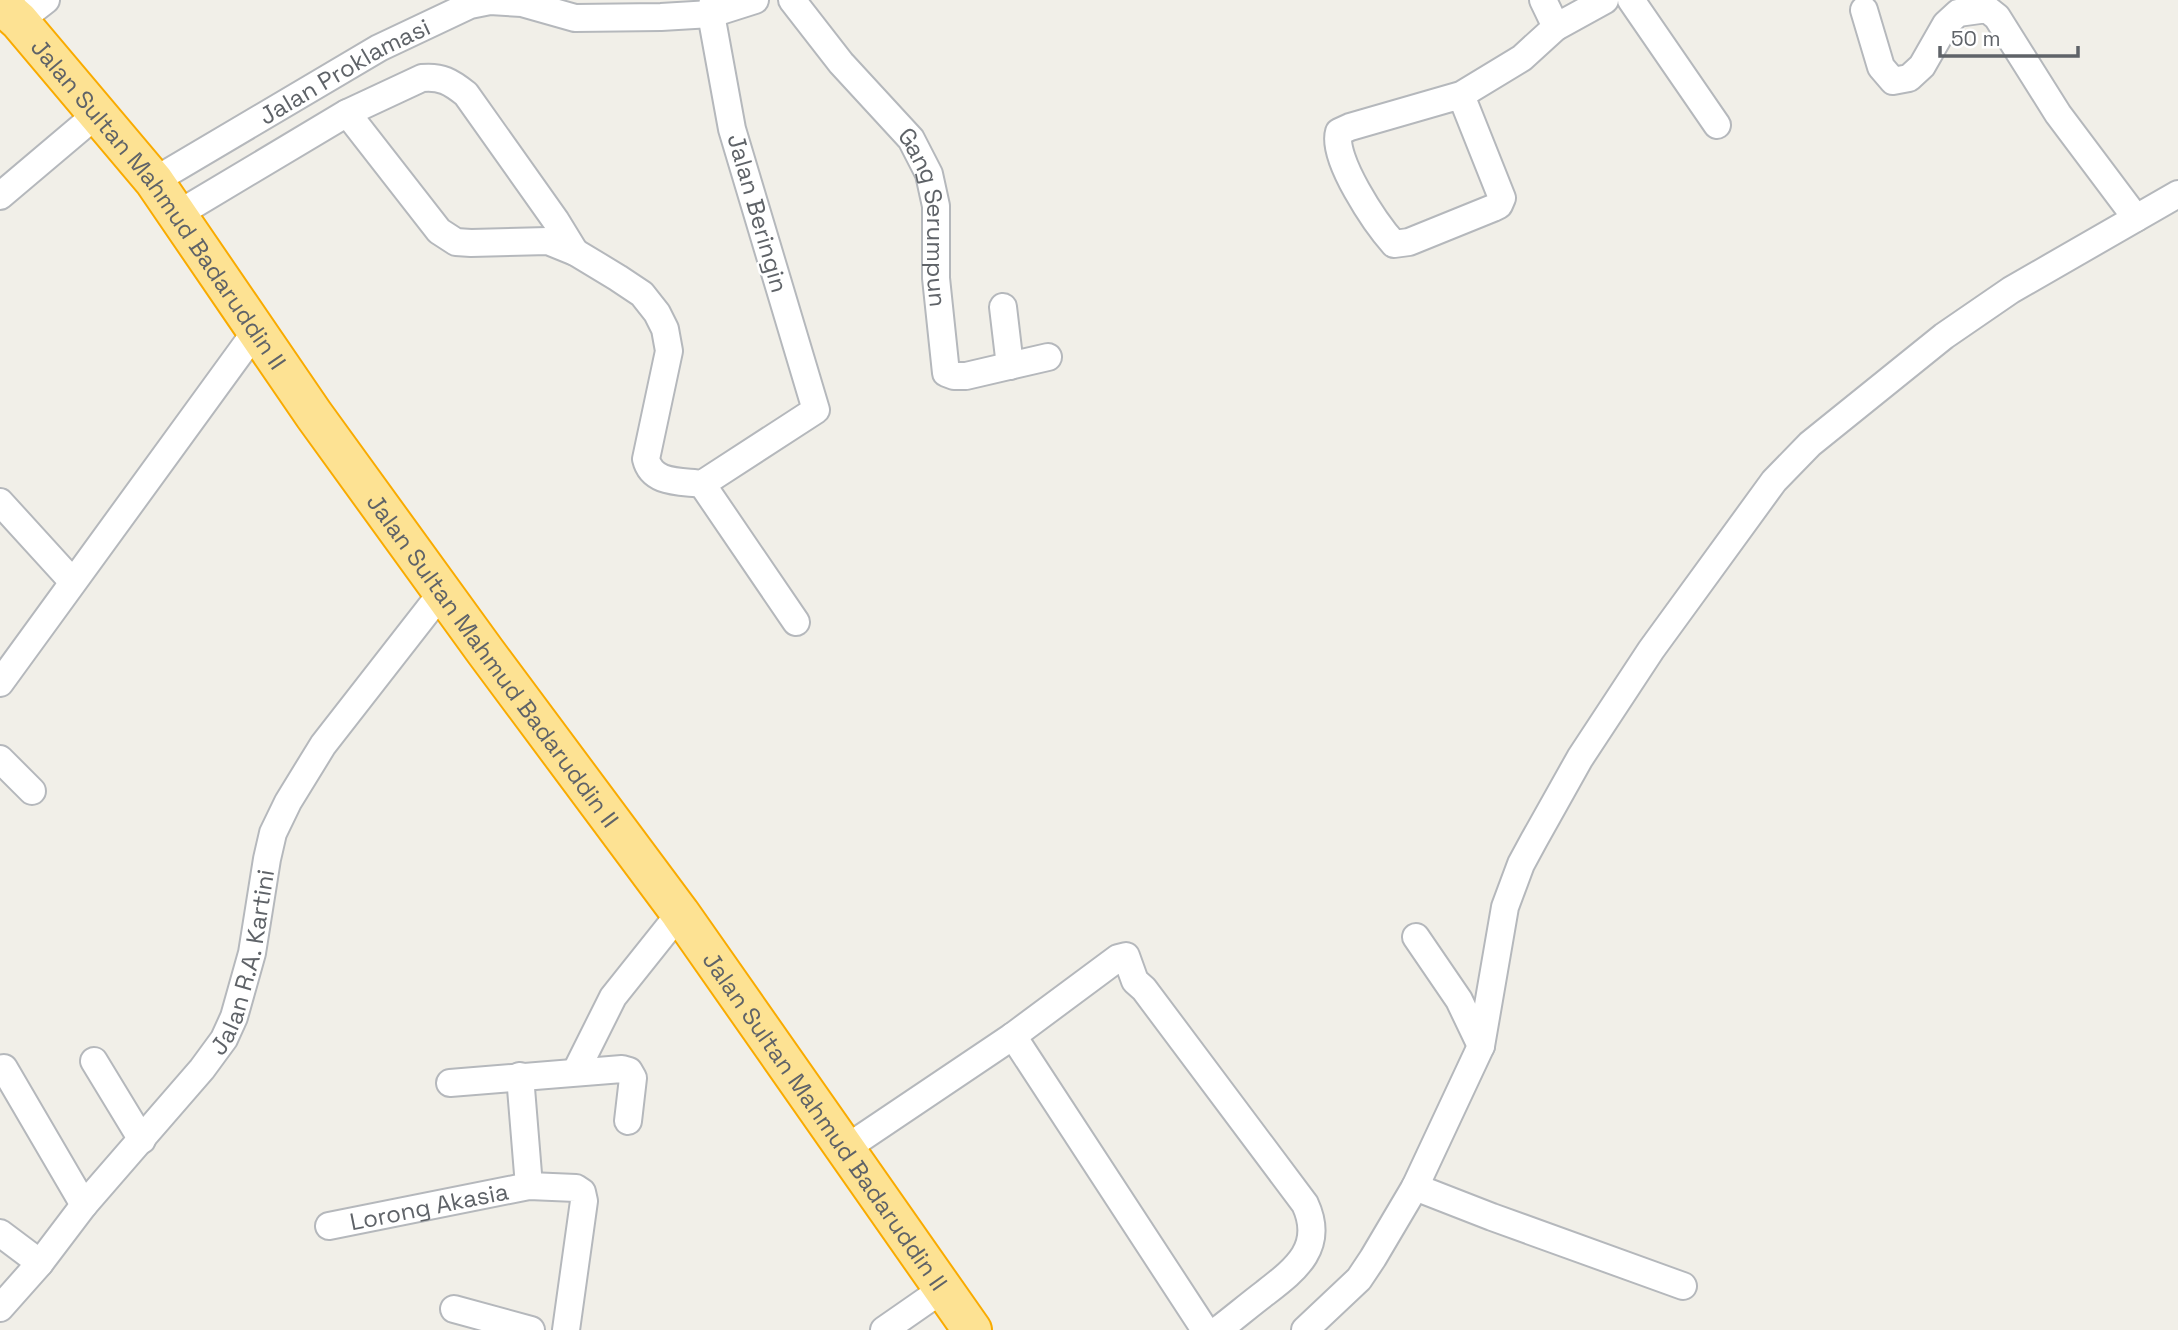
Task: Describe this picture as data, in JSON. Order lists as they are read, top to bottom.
{
  "streets": {
    "highway": ["Jalan Sultan Mahmud Badaruddin II"],
    "street": [
      "Jalan Proklamasi",
      "Jalan Beringin",
      "Gang Serumpun",
      "Jalan R.A. Kartini",
      "Lorong Akasia"
    ]
  },
  "crossings": [
    ["Jalan Proklamasi", "Jalan Sultan Mahmud Badaruddin II"],
    ["Jalan Proklamasi", "Jalan Beringin"],
    ["Jalan Sultan Mahmud Badaruddin II", "Jalan R.A. Kartini"]
  ],
  "scale_bar": "50 m"
}
